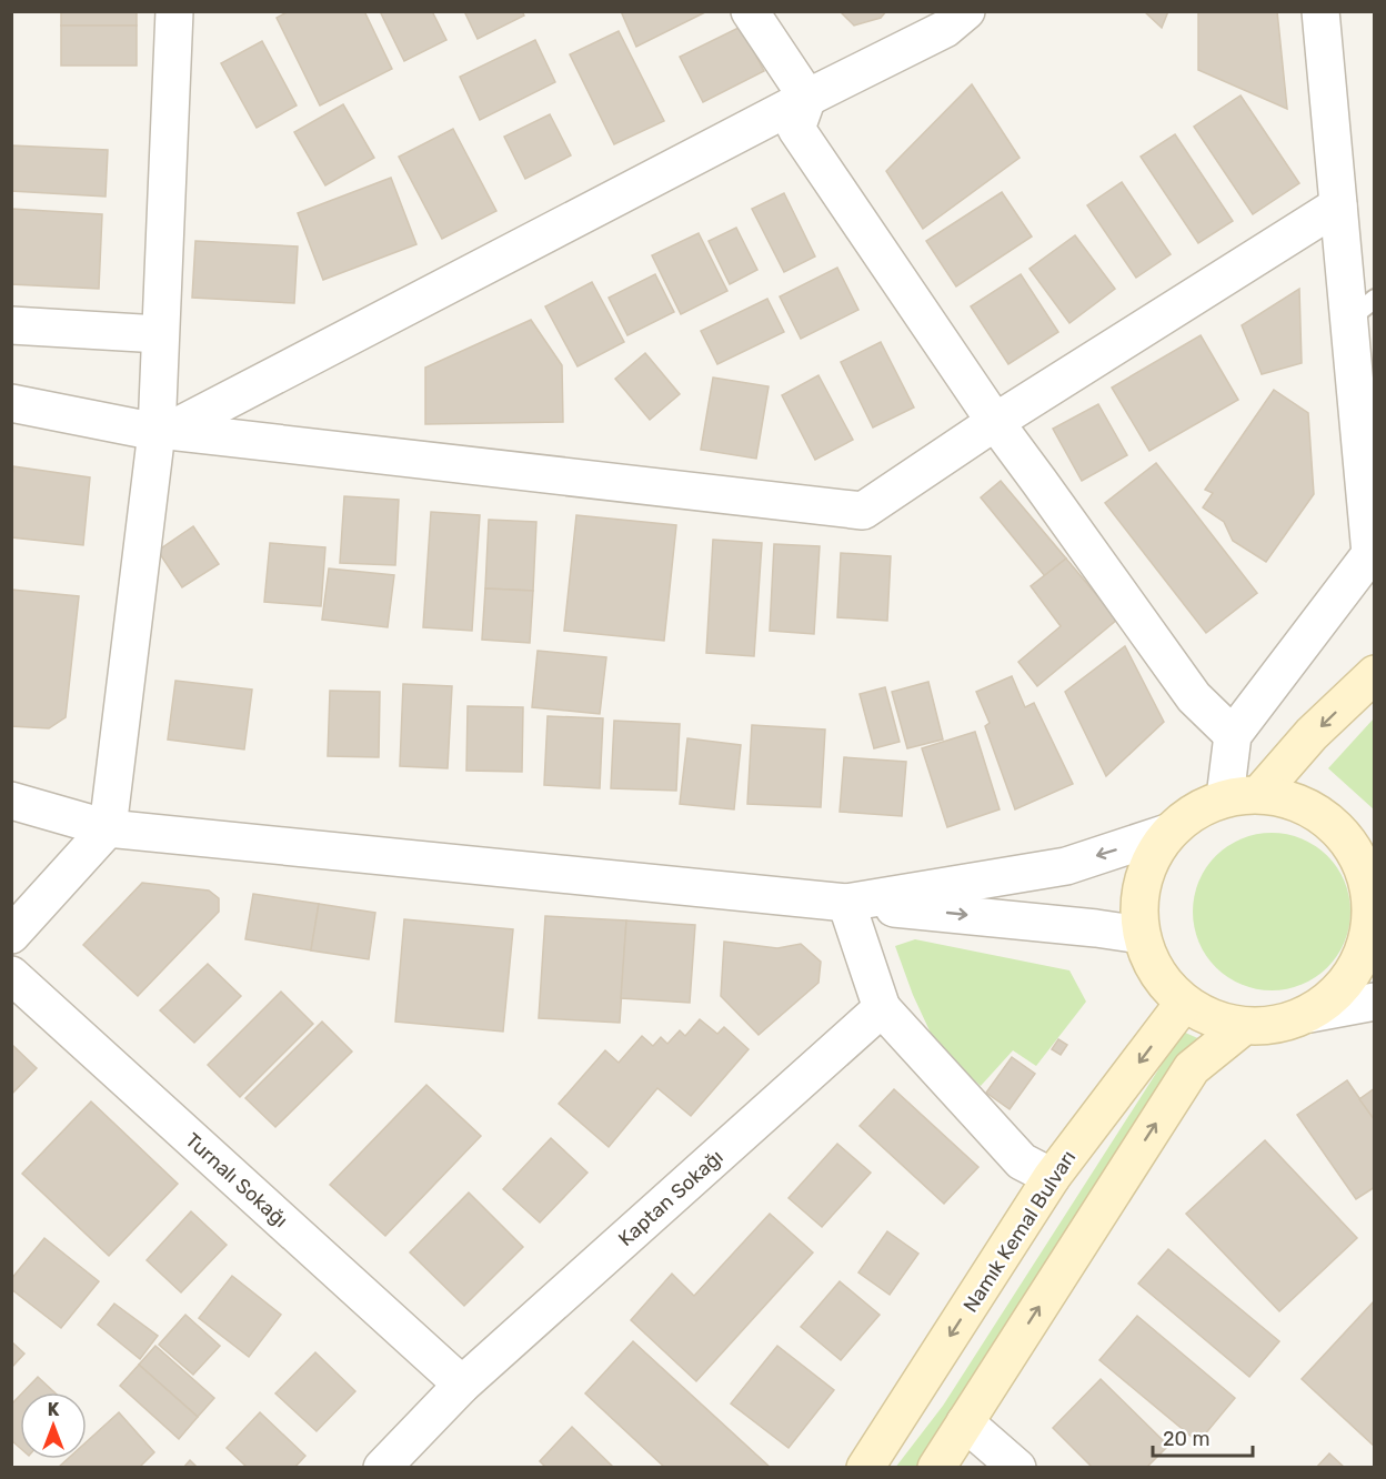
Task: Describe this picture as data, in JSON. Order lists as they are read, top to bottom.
{
  "streets": {
    "main road": ["Namık Kemal Bulvarı"],
    "street": ["Turnalı Sokağı", "Kaptan Sokağı"]
  },
  "crossings": [
    ["Turnalı Sokağı", "Kaptan Sokağı"]
  ],
  "scale_bar": "20 m",
  "north": "top"
}
